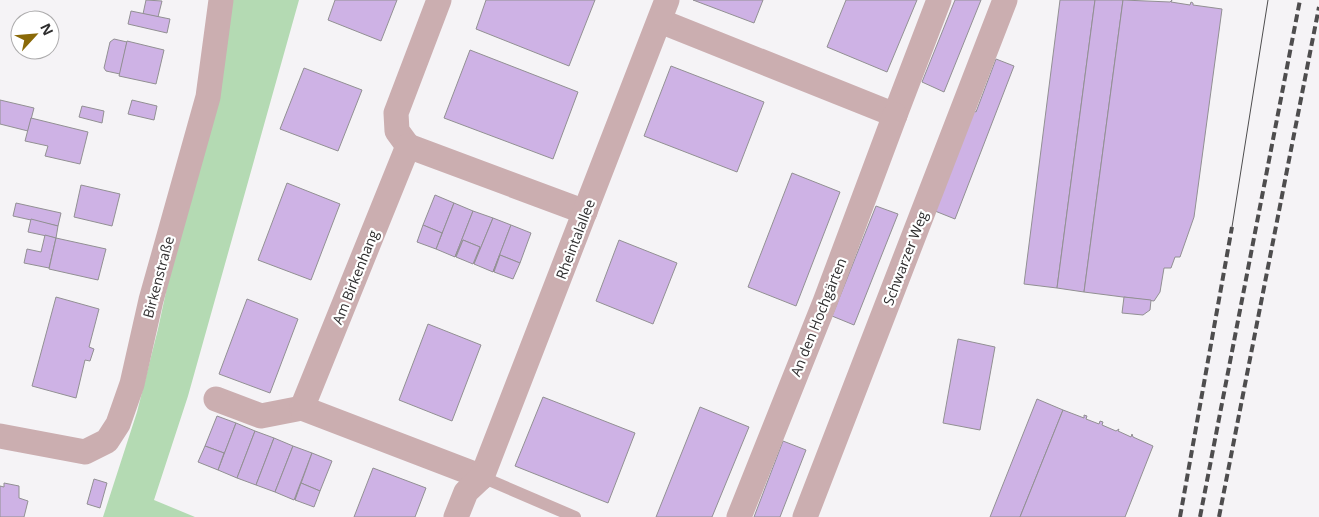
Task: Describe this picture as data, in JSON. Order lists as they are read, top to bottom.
{
  "streets": {
    "street": [
      "Rheintalallee",
      "Schwarzer Weg",
      "Birkenstraße",
      "Am Birkenhang",
      "An den Hochgärten"
    ]
  },
  "north": "top right"
}
